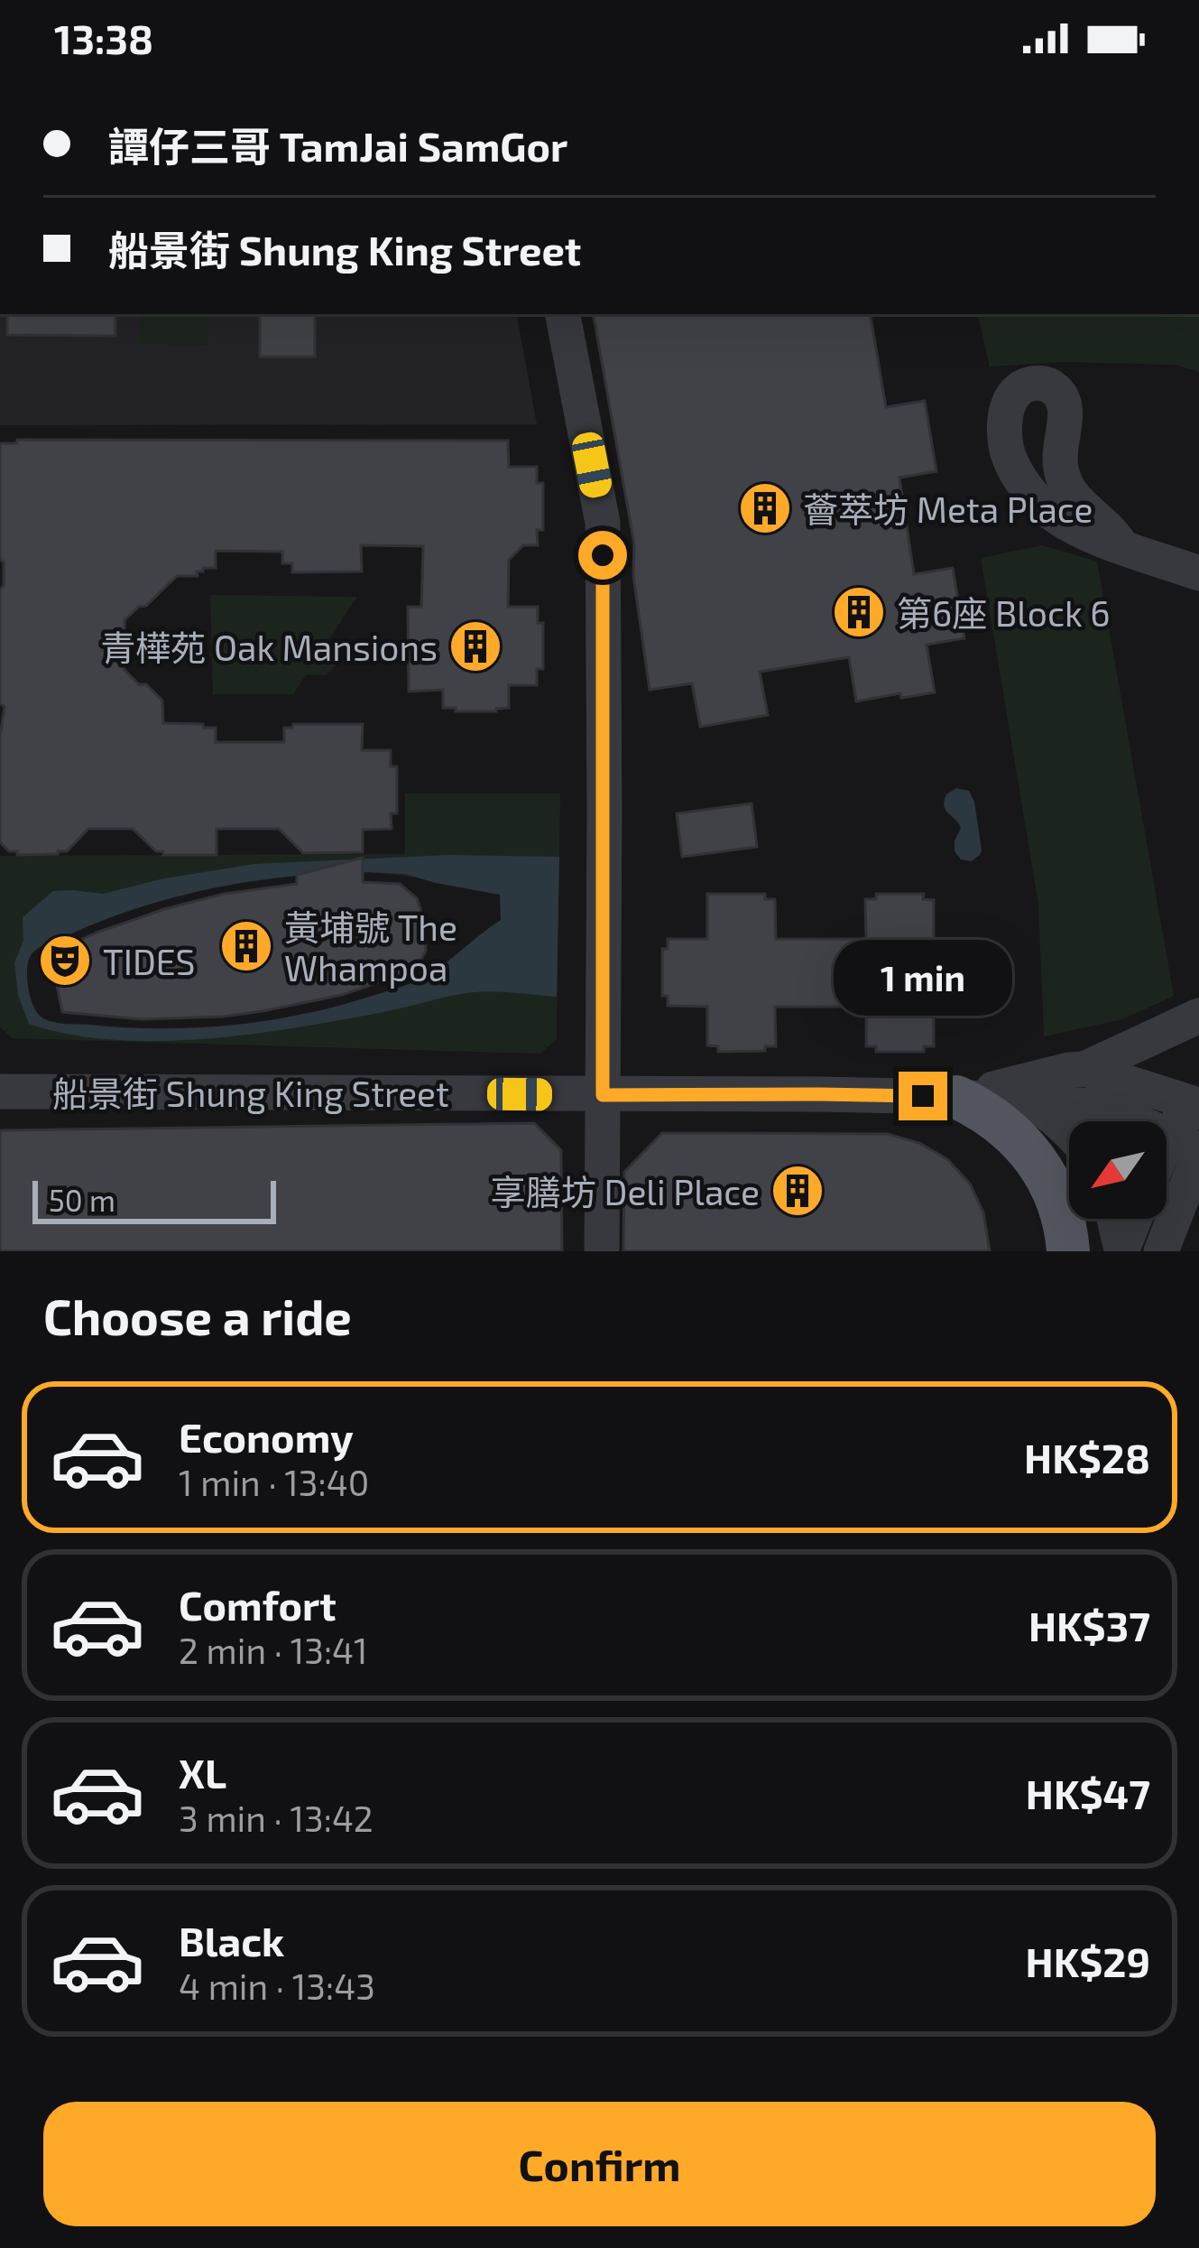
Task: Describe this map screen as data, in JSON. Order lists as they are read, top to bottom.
{
  "streets": {
    "street": ["船景街 Shung King Street"]
  },
  "places": {
    "building": [
      "薈萃坊 Meta Place",
      "第6座 Block 6",
      "青樺苑 Oak Mansions",
      "黃埔號 The Whampoa",
      "享膳坊 Deli Place"
    ],
    "theatre": ["TIDES"]
  },
  "scale_bar": "50 m",
  "north": "bottom left",
  "page": {
    "status": "13:38",
    "banner": ["譚仔三哥 TamJai SamGor", "船景街 Shung King Street"],
    "bubble": "1 min",
    "scale": "50 m",
    "heading": "Choose a ride",
    "list": [
      {
        "name": "Economy",
        "note": "1 min · 13:40",
        "value": "HK$28"
      },
      {
        "name": "Comfort",
        "note": "2 min · 13:41",
        "value": "HK$37"
      },
      {
        "name": "XL",
        "note": "3 min · 13:42",
        "value": "HK$47"
      },
      {
        "name": "Black",
        "note": "4 min · 13:43",
        "value": "HK$29"
      }
    ],
    "buttons": "Confirm"
  }
}
